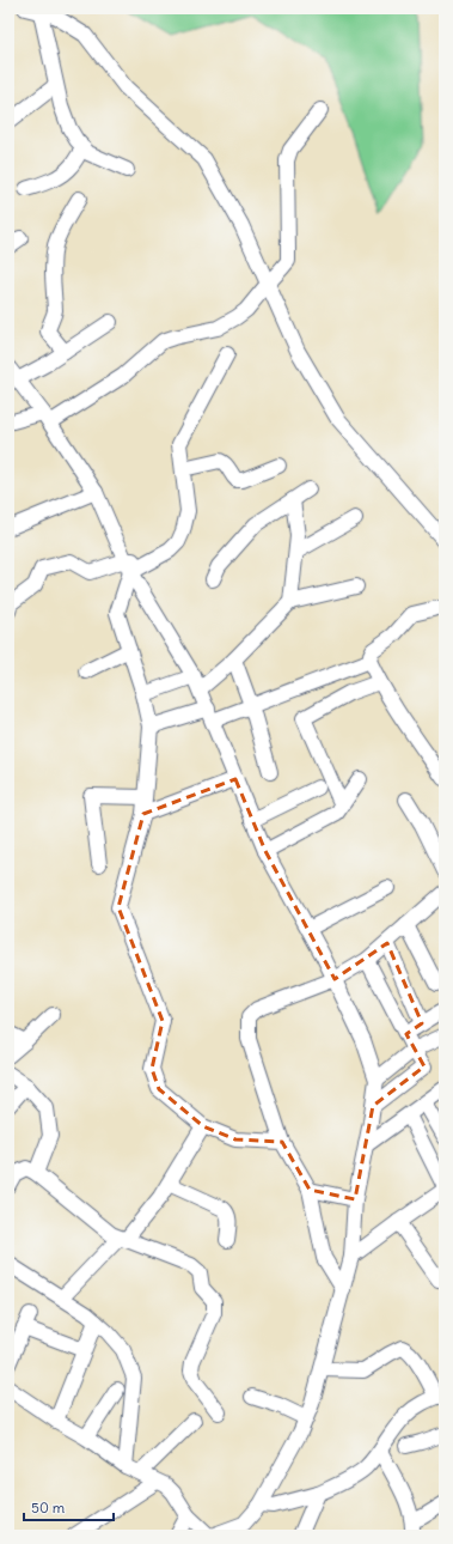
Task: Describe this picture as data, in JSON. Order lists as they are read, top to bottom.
{
  "scale_bar": "50 m"
}
